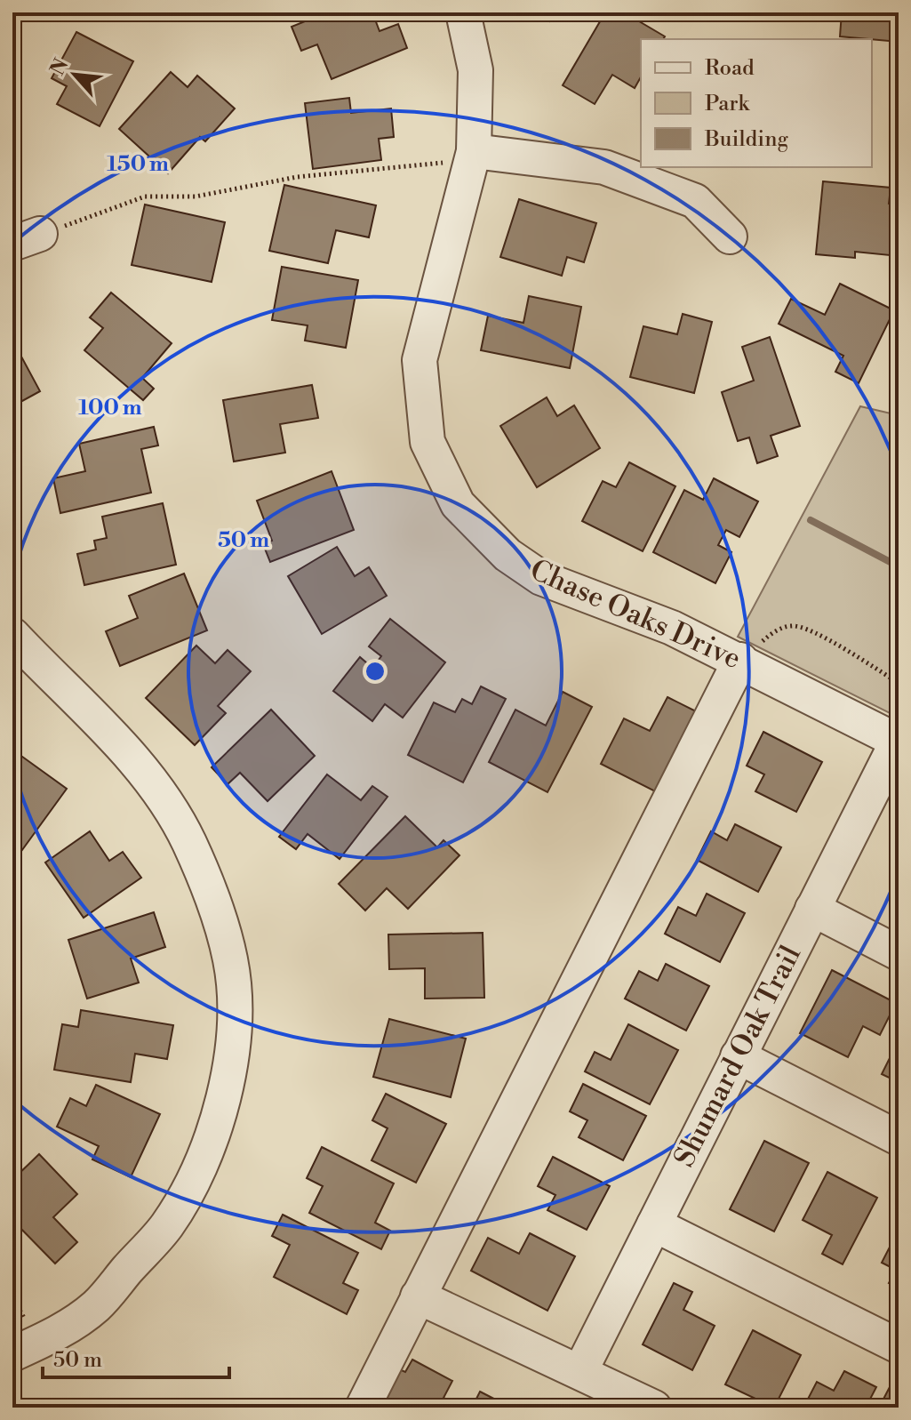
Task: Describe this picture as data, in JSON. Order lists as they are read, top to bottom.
{
  "streets": {
    "street": ["Chase Oaks Drive", "Shumard Oak Trail"]
  },
  "crossings": [
    ["Chase Oaks Drive", "Shumard Oak Trail"]
  ],
  "legend": ["Road", "Park", "Building"],
  "scale_bar": "50 m",
  "north": "top left",
  "rings": ["150 m", "100 m", "50 m"]
}
